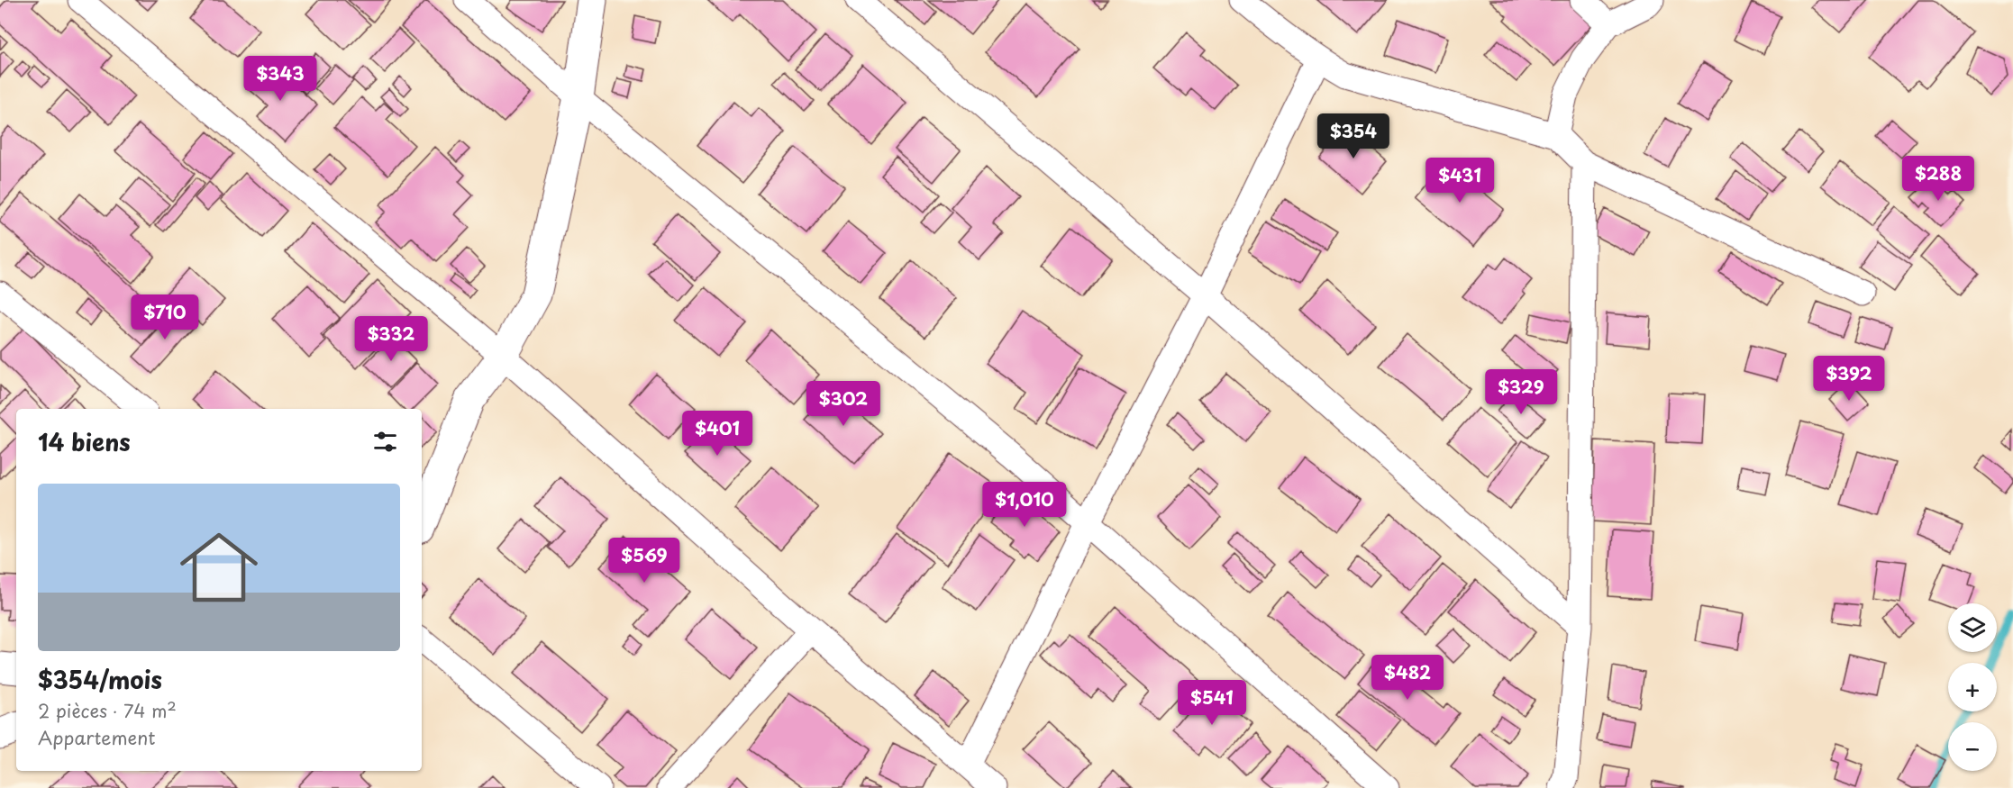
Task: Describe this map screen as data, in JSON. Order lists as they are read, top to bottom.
{
  "page": {
    "price": [
      "$343",
      "$354",
      "$288",
      "$431",
      "$710",
      "$332",
      "$392",
      "$329",
      "$302",
      "$401",
      "$1,010",
      "$569",
      "$482",
      "$541"
    ],
    "heading": "14 biens",
    "list": [
      {
        "name": "$354/mois",
        "note": "2 pièces · 74 m² · Appartement"
      }
    ],
    "map_buttons": ["+", "−"]
  }
}
